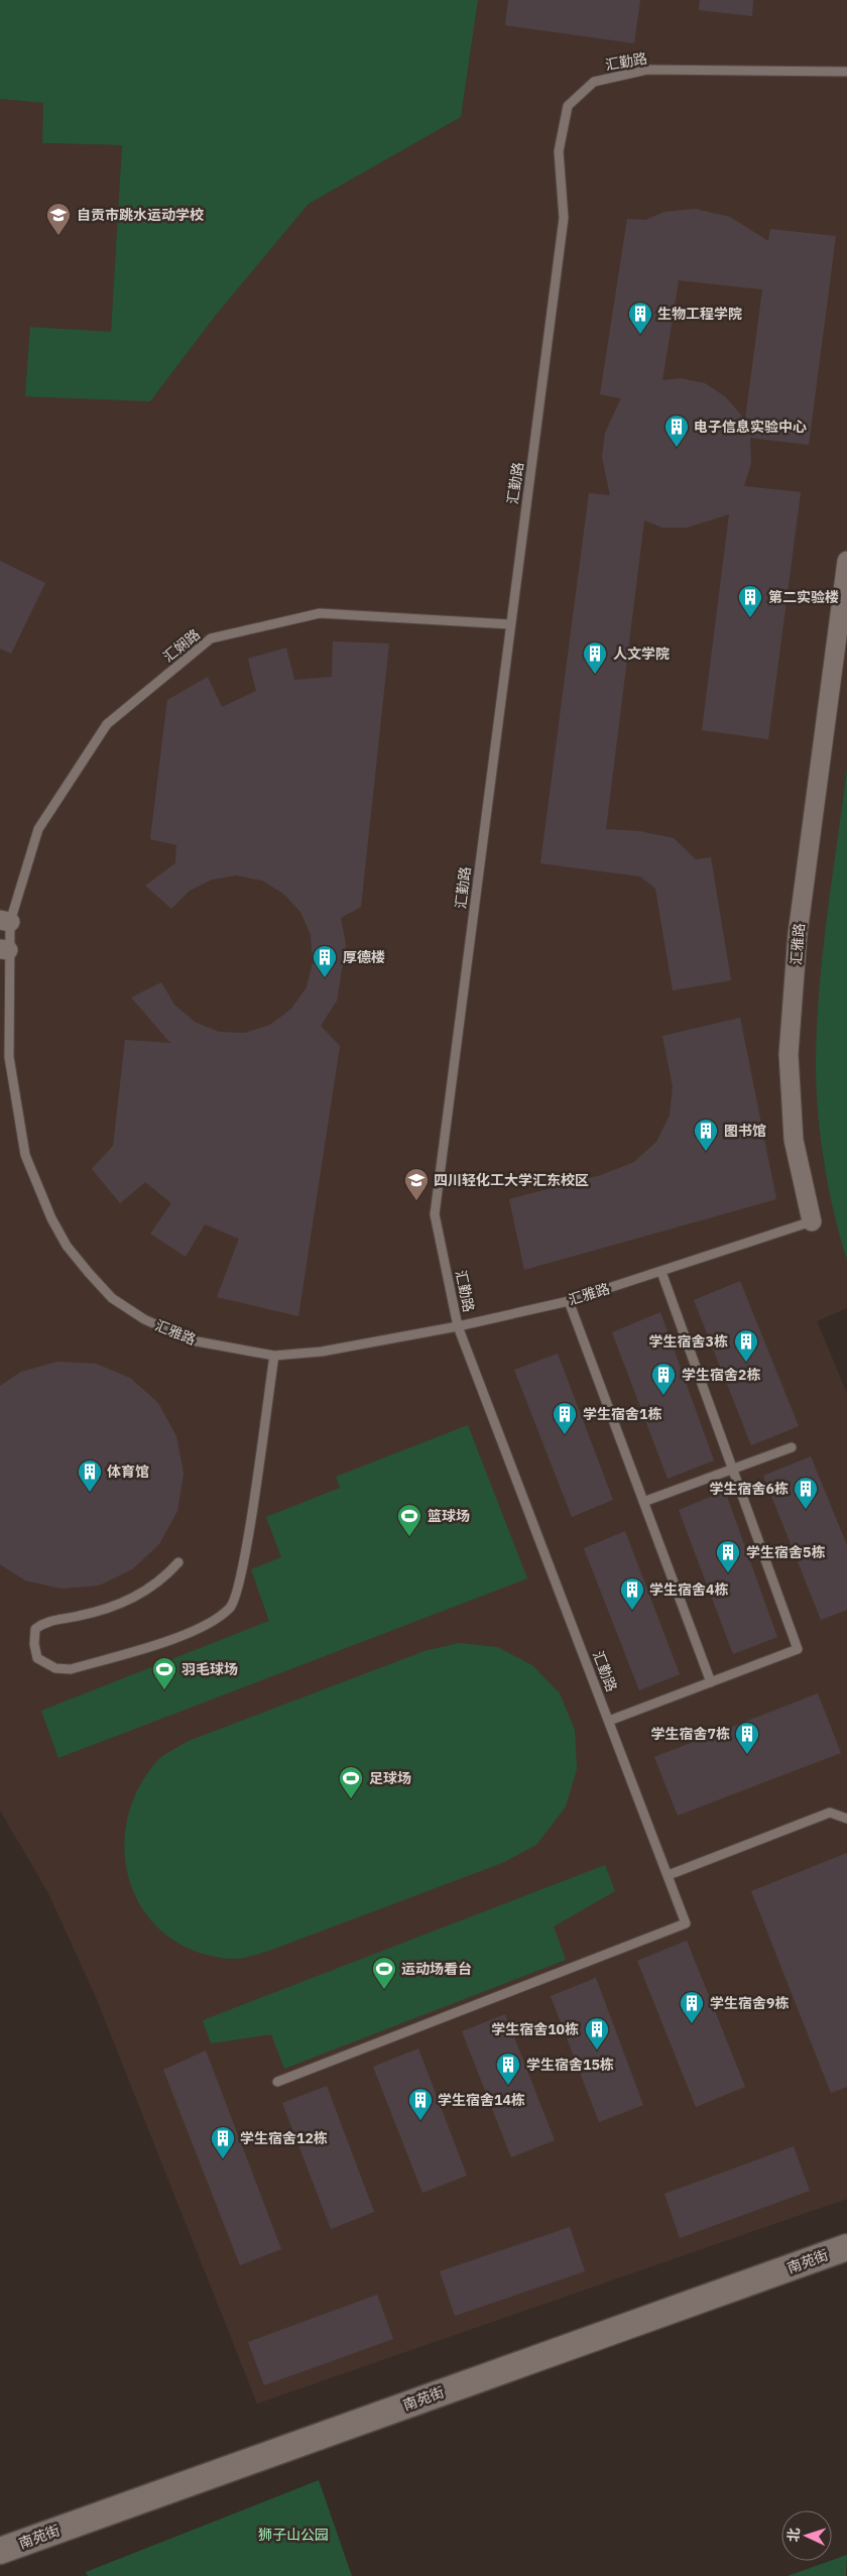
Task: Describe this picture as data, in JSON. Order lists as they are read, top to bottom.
{
  "streets": {
    "main road": ["南苑街"],
    "street": ["汇雅路"],
    "lane": ["汇勤路", "汇娴路"]
  },
  "crossings": [
    ["汇勤路", "汇娴路"],
    ["汇勤路", "汇雅路"],
    ["汇娴路", "汇雅路"]
  ],
  "parks": ["狮子山公园"],
  "places": {
    "school or university": ["自贡市跳水运动学校", "四川轻化工大学汇东校区"],
    "building": [
      "生物工程学院",
      "电子信息实验中心",
      "第二实验楼",
      "人文学院",
      "厚德楼",
      "图书馆",
      "学生宿舍3栋",
      "学生宿舍2栋",
      "学生宿舍1栋",
      "体育馆",
      "学生宿舍6栋",
      "学生宿舍5栋",
      "学生宿舍4栋",
      "学生宿舍7栋",
      "学生宿舍9栋",
      "学生宿舍10栋",
      "学生宿舍15栋",
      "学生宿舍14栋",
      "学生宿舍12栋"
    ],
    "sports": [
      "篮球场",
      "羽毛球场",
      "足球场",
      "运动场看台"
    ]
  },
  "north": "left"
}
